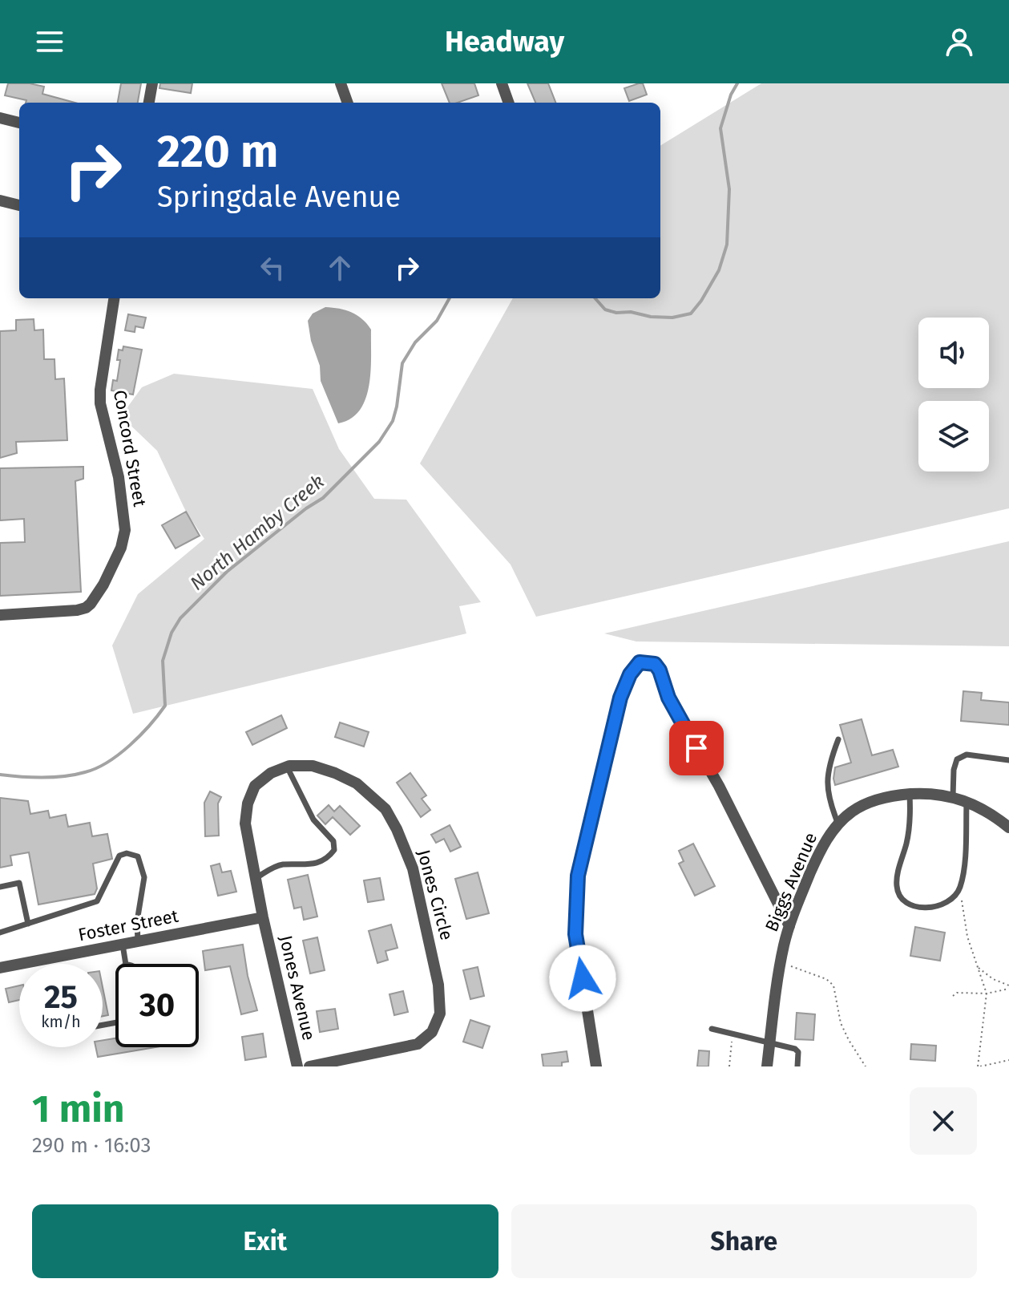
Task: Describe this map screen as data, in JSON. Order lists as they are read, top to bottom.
{
  "streets": {
    "street": [
      "Concord Street",
      "Biggs Avenue",
      "Jones Circle",
      "Foster Street",
      "Jones Avenue"
    ]
  },
  "crossings": [
    ["Foster Street", "Jones Avenue"]
  ],
  "water": ["North Hamby Creek"],
  "page": {
    "header": "Headway",
    "turn": ["220 m", "Springdale Avenue"],
    "speed": "25 km/h",
    "limit": "30",
    "heading": ["1 min", "290 m · 16:03"],
    "buttons": ["Exit", "Share"]
  }
}
